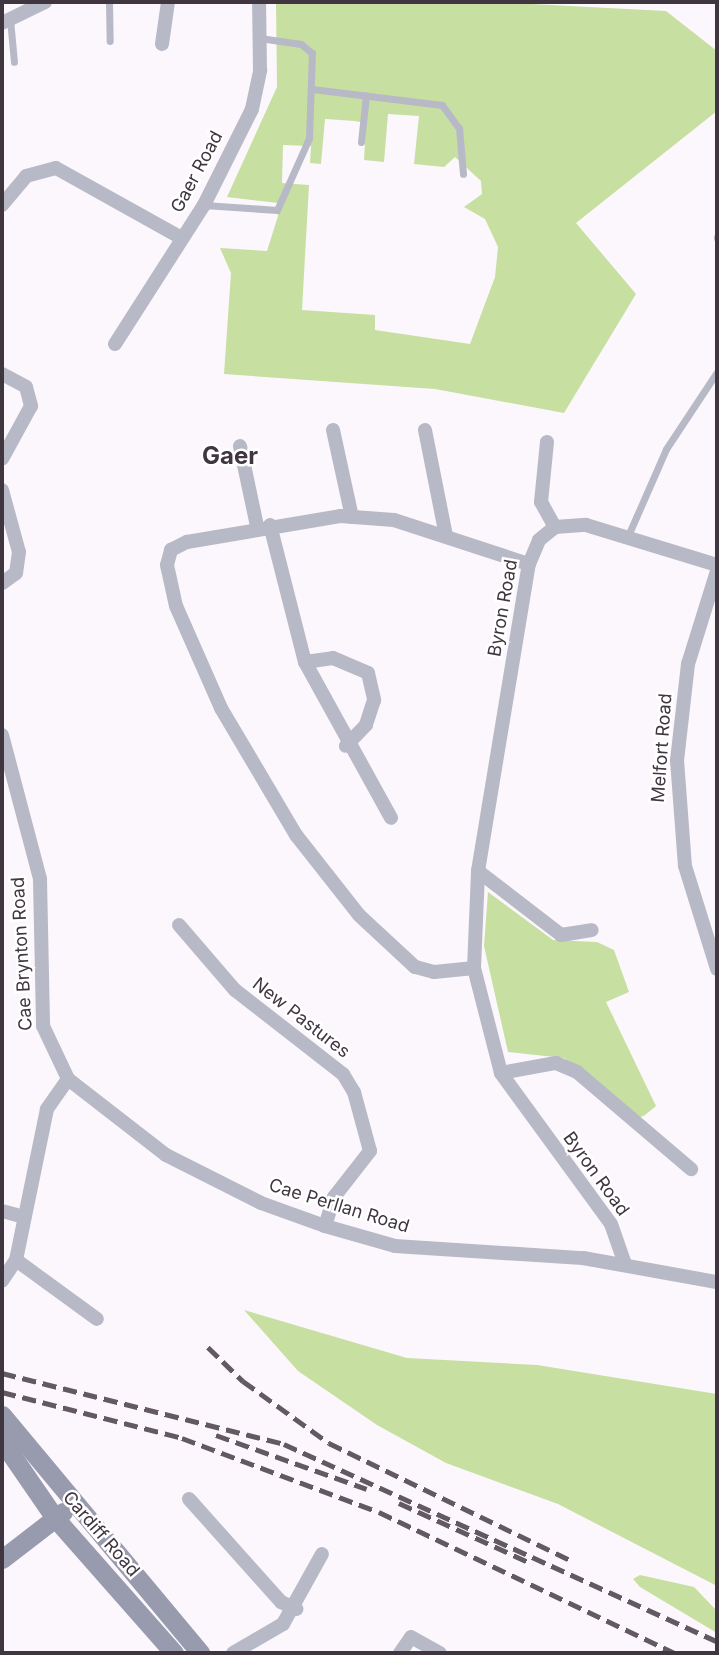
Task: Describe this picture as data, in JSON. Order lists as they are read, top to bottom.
{
  "streets": {
    "main road": ["Cardiff Road"],
    "street": [
      "Gaer Road",
      "Byron Road",
      "Melfort Road",
      "Cae Brynton Road",
      "New Pastures",
      "Cae Perllan Road"
    ]
  },
  "crossings": [
    ["Byron Road", "Cae Perllan Road"],
    ["Cae Brynton Road", "Cae Perllan Road"],
    ["New Pastures", "Cae Perllan Road"]
  ],
  "districts": ["Gaer"]
}
